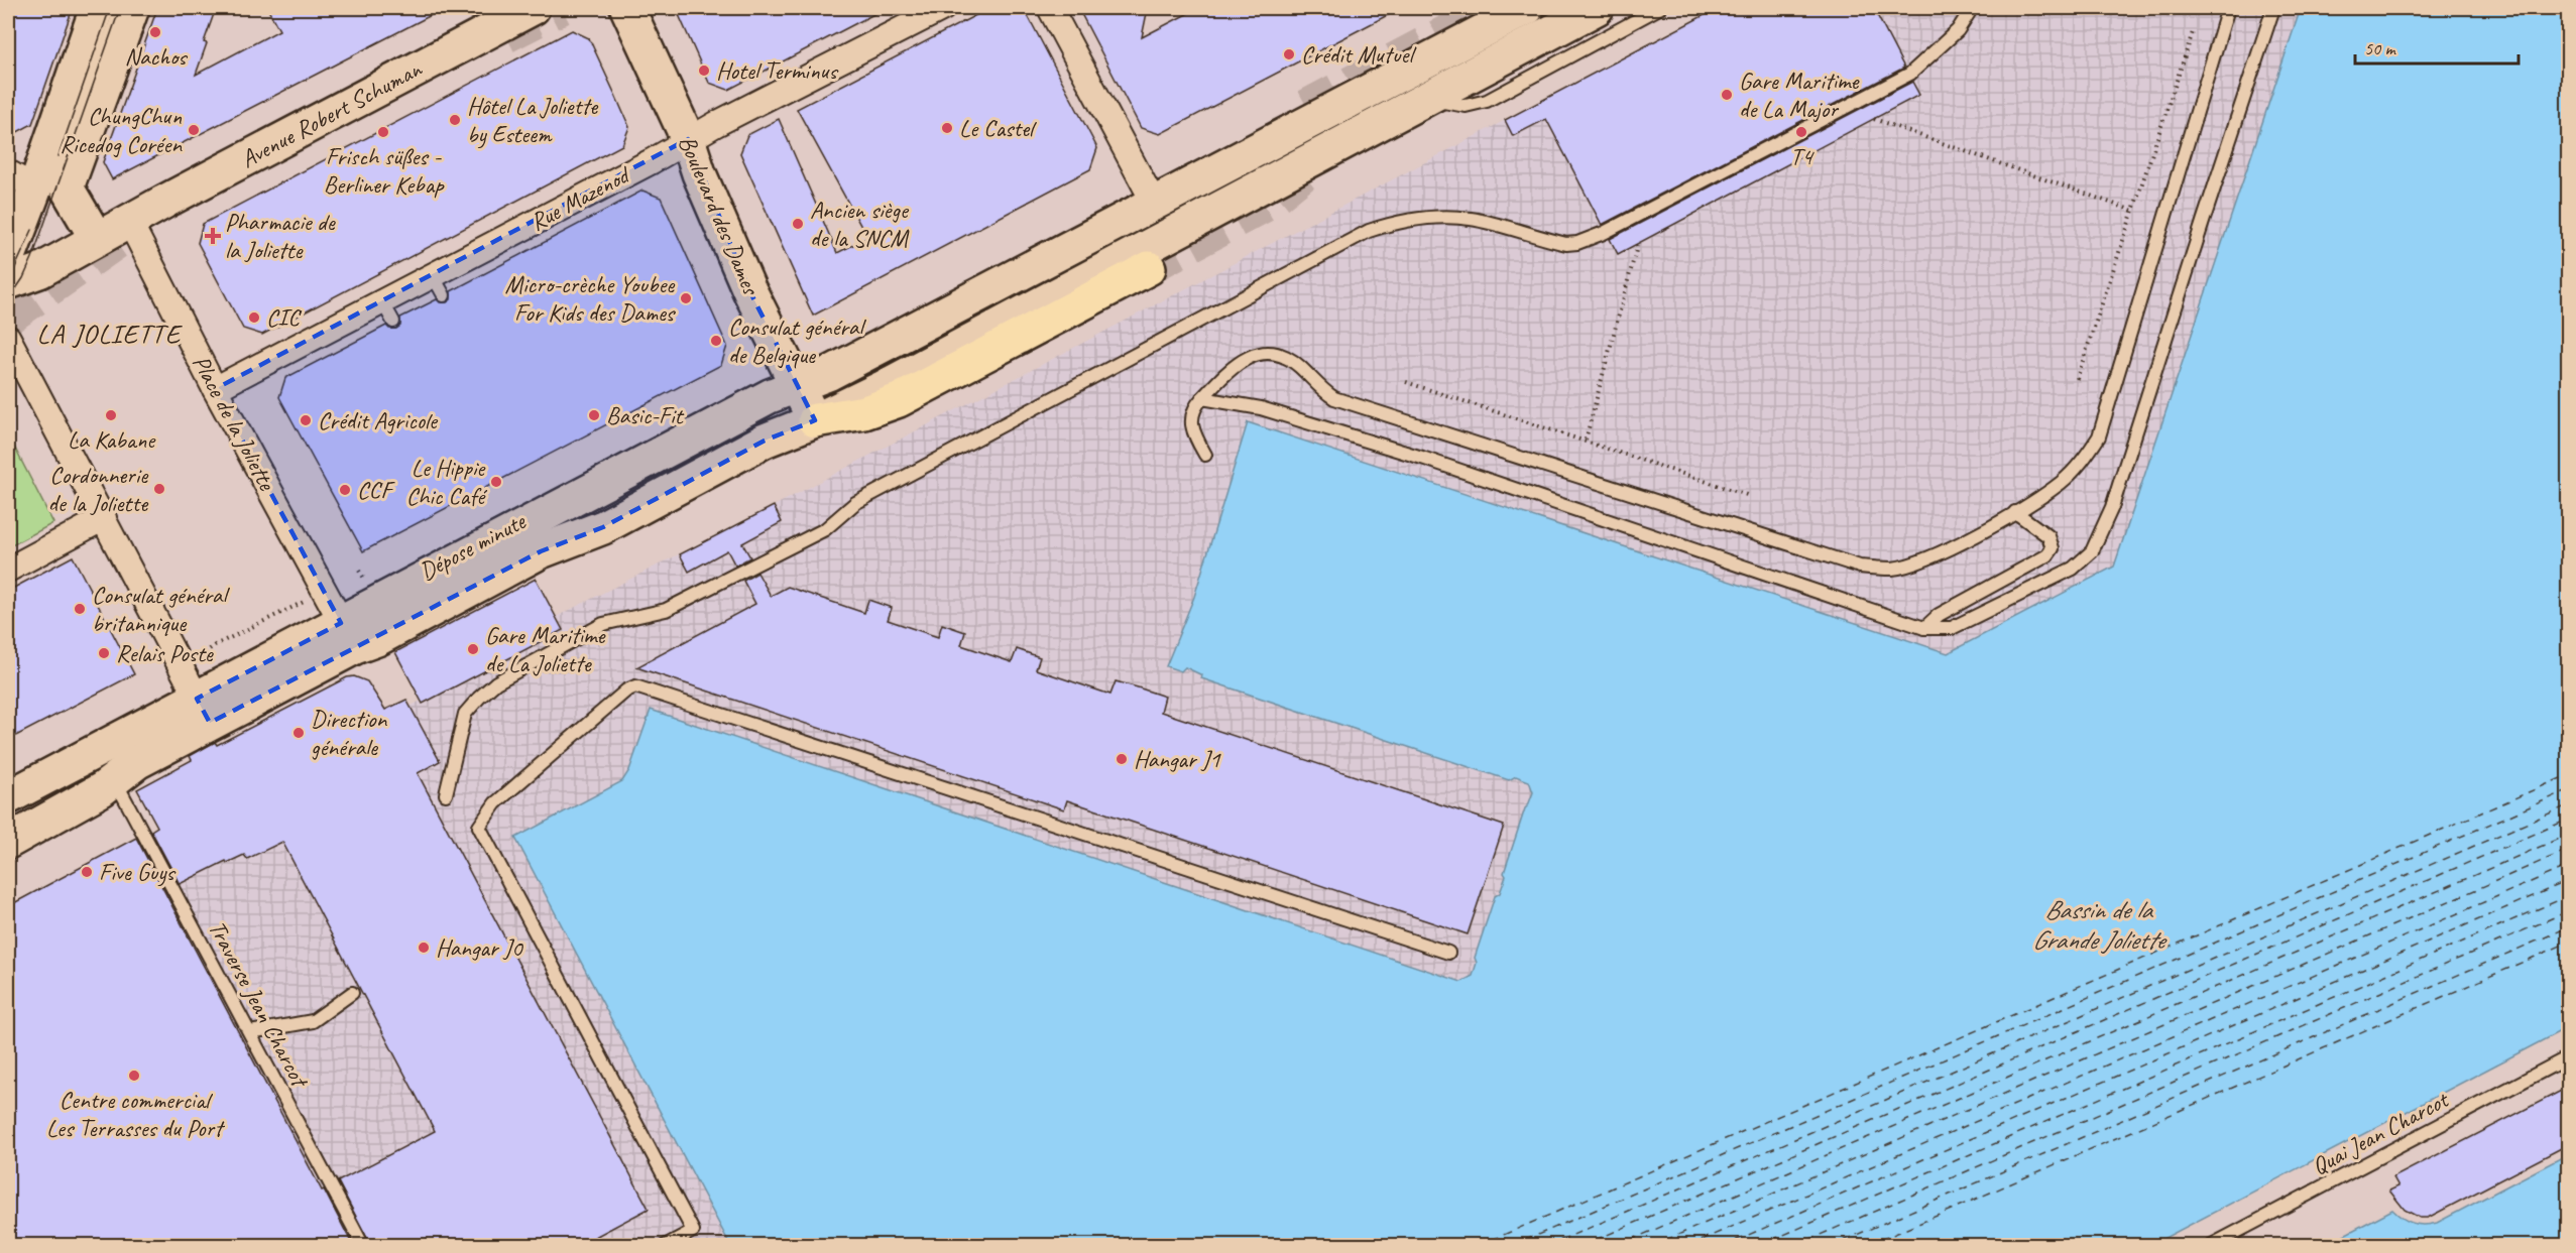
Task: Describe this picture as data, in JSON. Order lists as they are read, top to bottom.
{
  "streets": {
    "street": [
      "Avenue Robert Schuman",
      "Rue Mazenod",
      "Boulevard des Dames",
      "Place de la Joliette"
    ],
    "lane": ["Traverse Jean Charcot", "Quai Jean Charcot"]
  },
  "crossings": [
    ["Avenue Robert Schuman", "Place de la Joliette"],
    ["Rue Mazenod", "Boulevard des Dames"],
    ["Rue Mazenod", "Place de la Joliette"]
  ],
  "districts": ["LA JOLIETTE"],
  "water": ["Bassin de la Grande Joliette"],
  "places": {
    "other": [
      "Nachos",
      "Crédit Mutuel",
      "Hotel Terminus",
      "Gare Maritime de La Major",
      "Hôtel La Joliette by Esteem",
      "Le Castel",
      "ChungChun Ricedog Coréen",
      "Frisch süßes - Berliner Kebap",
      "T4",
      "Ancien siège de la SNCM",
      "Micro-crèche Youbee For Kids des Dames",
      "CIC",
      "Consulat général de Belgique",
      "La Kabane",
      "Basic-Fit",
      "Crédit Agricole",
      "Le Hippie Chic Café",
      "Cordonnerie de la Joliette",
      "CCF",
      "Consulat général britannique",
      "Gare Maritime de La Joliette",
      "Relais Poste",
      "Direction générale",
      "Hangar J1",
      "Five Guys",
      "Hangar J0",
      "Centre commercial Les Terrasses du Port"
    ],
    "health": ["Pharmacie de la Joliette"]
  },
  "scale_bar": "50 m"
}
